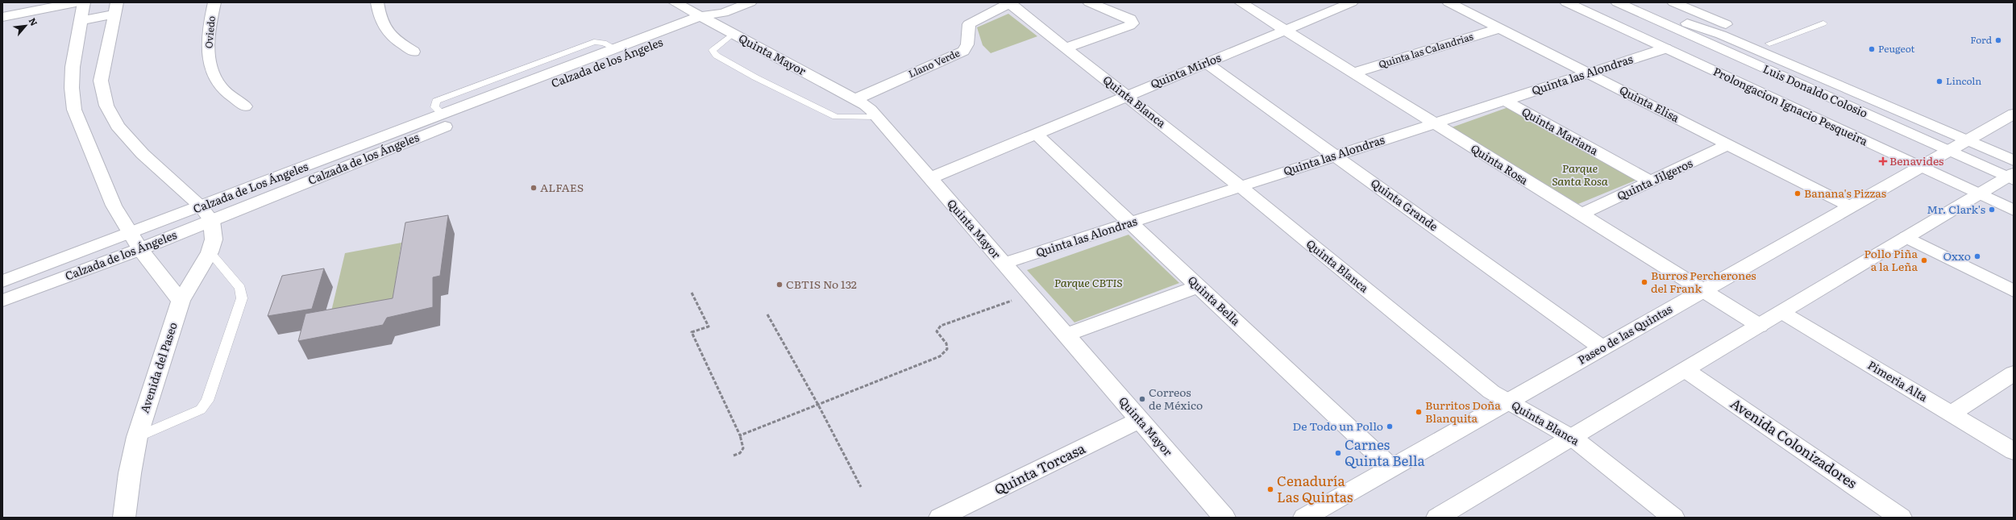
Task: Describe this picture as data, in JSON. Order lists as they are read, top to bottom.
{
  "streets": {
    "street": [
      "Oviedo",
      "Quinta las Calandrias",
      "Quinta Mayor",
      "Calzada de los Ángeles",
      "Llano Verde",
      "Quinta Mirlos",
      "Quinta las Alondras",
      "Luis Donaldo Colosio",
      "Quinta Blanca",
      "Quinta Elisa",
      "Prolongacion Ignacio Pesqueira",
      "Quinta Mariana",
      "Quinta Rosa",
      "Quinta Jilgeros",
      "Calzada de Los Ángeles",
      "Quinta Grande",
      "Quinta Bella",
      "Paseo de las Quintas",
      "Avenida del Paseo",
      "Pimeria Alta",
      "Avenida Colonizadores",
      "Quinta Torcasa"
    ]
  },
  "crossings": [
    ["Quinta las Calandrias", "Quinta Elisa"],
    ["Quinta las Calandrias", "Quinta Rosa"],
    ["Quinta Mayor", "Calzada de los Ángeles"],
    ["Quinta Mayor", "Llano Verde"],
    ["Quinta Mayor", "Quinta Mirlos"],
    ["Quinta Mayor", "Quinta las Alondras"],
    ["Quinta Mayor", "Calzada de Los Ángeles"],
    ["Quinta Mayor", "Quinta Torcasa"],
    ["Calzada de los Ángeles", "Calzada de Los Ángeles"],
    ["Calzada de los Ángeles", "Avenida del Paseo"],
    ["Llano Verde", "Quinta Blanca"],
    ["Quinta Mirlos", "Quinta Blanca"],
    ["Quinta Mirlos", "Quinta Rosa"],
    ["Quinta Mirlos", "Quinta Grande"],
    ["Quinta Mirlos", "Quinta Bella"],
    ["Quinta las Alondras", "Quinta Blanca"],
    ["Quinta las Alondras", "Quinta Elisa"],
    ["Quinta las Alondras", "Prolongacion Ignacio Pesqueira"],
    ["Quinta las Alondras", "Quinta Mariana"],
    ["Quinta las Alondras", "Quinta Rosa"],
    ["Quinta las Alondras", "Quinta Grande"],
    ["Quinta las Alondras", "Quinta Bella"],
    ["Luis Donaldo Colosio", "Paseo de las Quintas"],
    ["Quinta Blanca", "Paseo de las Quintas"],
    ["Quinta Elisa", "Quinta Jilgeros"],
    ["Quinta Elisa", "Paseo de las Quintas"],
    ["Prolongacion Ignacio Pesqueira", "Paseo de las Quintas"],
    ["Quinta Mariana", "Quinta Jilgeros"],
    ["Quinta Rosa", "Quinta Jilgeros"],
    ["Quinta Rosa", "Paseo de las Quintas"],
    ["Quinta Grande", "Paseo de las Quintas"],
    ["Quinta Bella", "Paseo de las Quintas"]
  ],
  "parks": ["Parque Santa Rosa", "Parque CBTIS"],
  "places": {
    "other": [
      "Ford",
      "Peugeot",
      "Lincoln",
      "ALFAES",
      "Banana's Pizzas",
      "Mr. Clark's",
      "Oxxo",
      "Pollo Piña a la Leña",
      "Burros Percherones del Frank",
      "CBTIS No 132",
      "Correos de México",
      "Burritos Doña Blanquita",
      "De Todo un Pollo",
      "Carnes Quinta Bella",
      "Cenaduría Las Quintas"
    ],
    "health": ["Benavides"]
  },
  "north": "top right"
}
